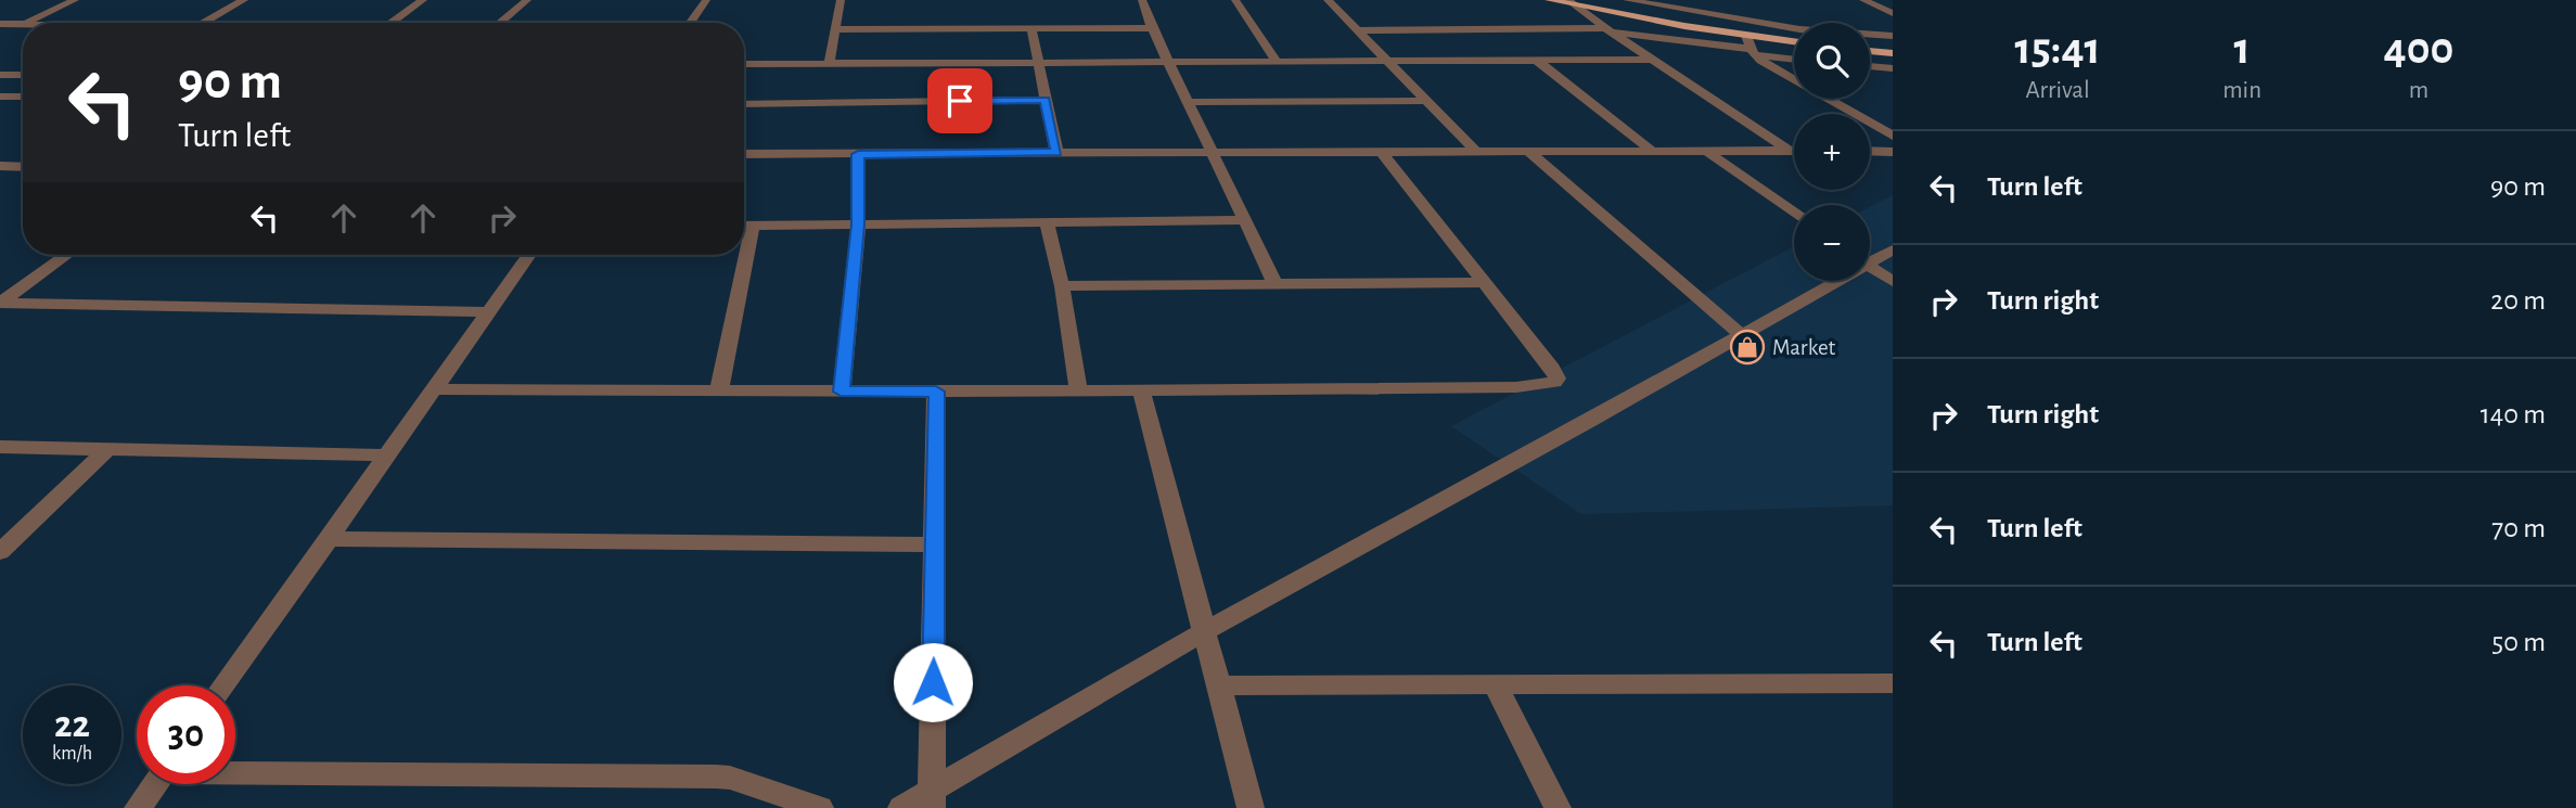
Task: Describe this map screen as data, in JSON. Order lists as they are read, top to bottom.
{
  "places": {
    "shop": ["Market"]
  },
  "page": {
    "eta": [
      "15:41",
      "Arrival",
      "1",
      "min",
      "400",
      "m"
    ],
    "map_buttons": ["+", "−"],
    "turn": ["90 m", "Turn left"],
    "list": [
      {
        "name": "Turn left",
        "value": "90 m"
      },
      {
        "name": "Turn right",
        "value": "20 m"
      },
      {
        "name": "Turn right",
        "value": "140 m"
      },
      {
        "name": "Turn left",
        "value": "70 m"
      },
      {
        "name": "Turn left",
        "value": "50 m"
      }
    ],
    "speed": "22 km/h",
    "limit": "30"
  }
}
